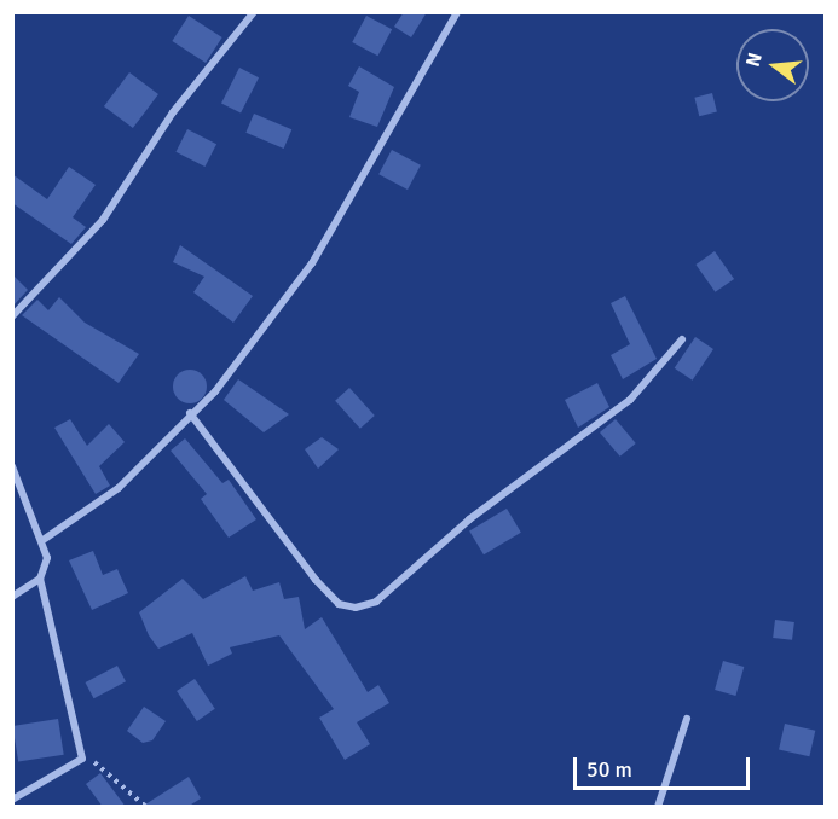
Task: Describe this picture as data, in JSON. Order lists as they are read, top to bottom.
{
  "scale_bar": "50 m",
  "north": "left"
}
